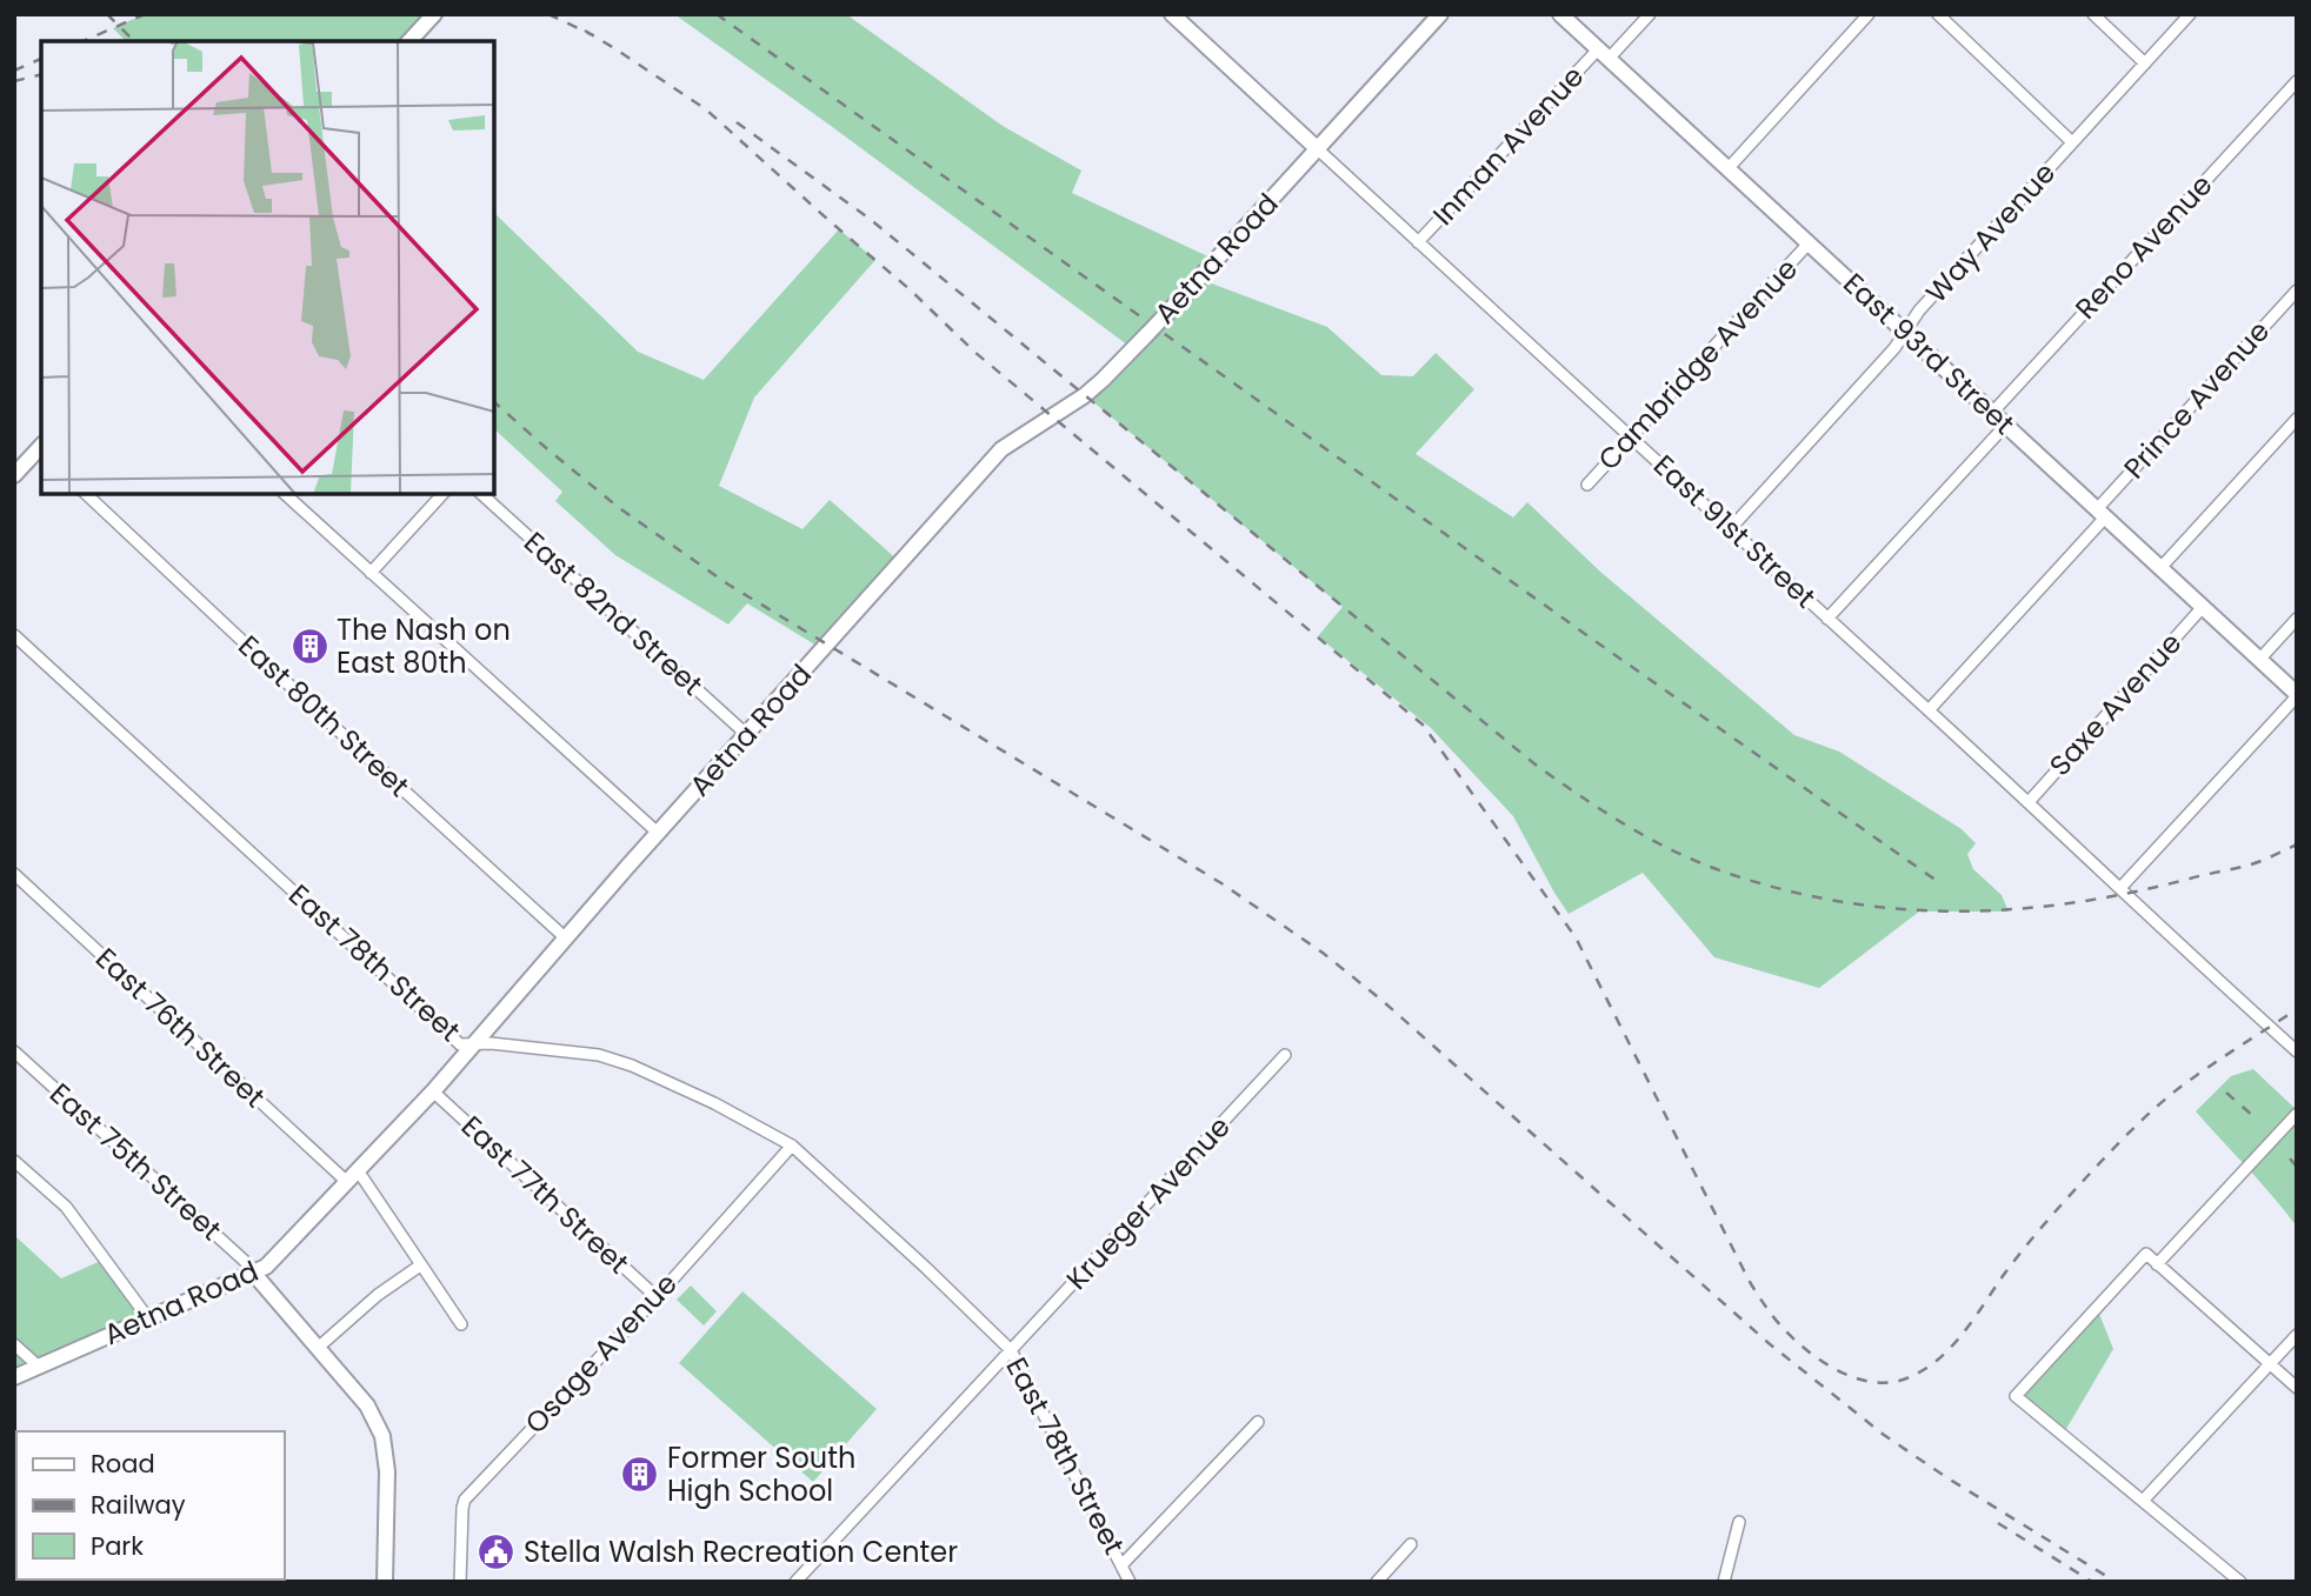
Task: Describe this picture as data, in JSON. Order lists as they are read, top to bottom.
{
  "streets": {
    "street": [
      "Inman Avenue",
      "Way Avenue",
      "Reno Avenue",
      "Aetna Road",
      "East 93rd Street",
      "Cambridge Avenue",
      "Prince Avenue",
      "East 91st Street",
      "East 82nd Street",
      "Saxe Avenue",
      "East 80th Street",
      "East 78th Street",
      "East 76th Street",
      "East 75th Street",
      "East 77th Street",
      "Krueger Avenue",
      "Osage Avenue"
    ]
  },
  "crossings": [
    ["Inman Avenue", "East 93rd Street"],
    ["Inman Avenue", "East 91st Street"],
    ["Way Avenue", "East 93rd Street"],
    ["Way Avenue", "East 91st Street"],
    ["Reno Avenue", "East 93rd Street"],
    ["Aetna Road", "East 91st Street"],
    ["Aetna Road", "East 82nd Street"],
    ["Aetna Road", "East 80th Street"],
    ["Aetna Road", "East 78th Street"],
    ["Aetna Road", "East 76th Street"],
    ["Aetna Road", "East 75th Street"],
    ["Aetna Road", "East 77th Street"],
    ["East 93rd Street", "Cambridge Avenue"],
    ["East 93rd Street", "Prince Avenue"],
    ["East 93rd Street", "Saxe Avenue"],
    ["Cambridge Avenue", "East 91st Street"],
    ["Prince Avenue", "East 91st Street"],
    ["East 91st Street", "Saxe Avenue"],
    ["East 78th Street", "Krueger Avenue"],
    ["East 78th Street", "Osage Avenue"],
    ["East 77th Street", "Osage Avenue"]
  ],
  "places": {
    "building": ["The Nash on East 80th", "Former South High School"],
    "public building": ["Stella Walsh Recreation Center"]
  },
  "legend": ["Road", "Railway", "Park"]
}
